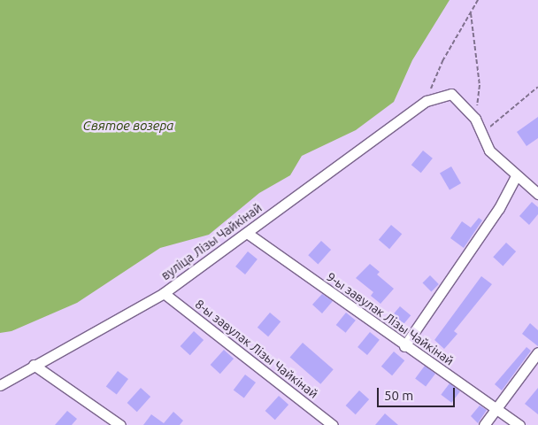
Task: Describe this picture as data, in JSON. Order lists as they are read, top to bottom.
{
  "streets": {
    "street": ["вуліца Лізы Чайкінай", "9-ы завулак Лізы Чайкінай", "8-ы завулак Лізы Чайкінай"]
  },
  "crossings": [
    ["вуліца Лізы Чайкінай", "9-ы завулак Лізы Чайкінай"],
    ["вуліца Лізы Чайкінай", "8-ы завулак Лізы Чайкінай"]
  ],
  "water": ["Святое возера"],
  "scale_bar": "50 m"
}
